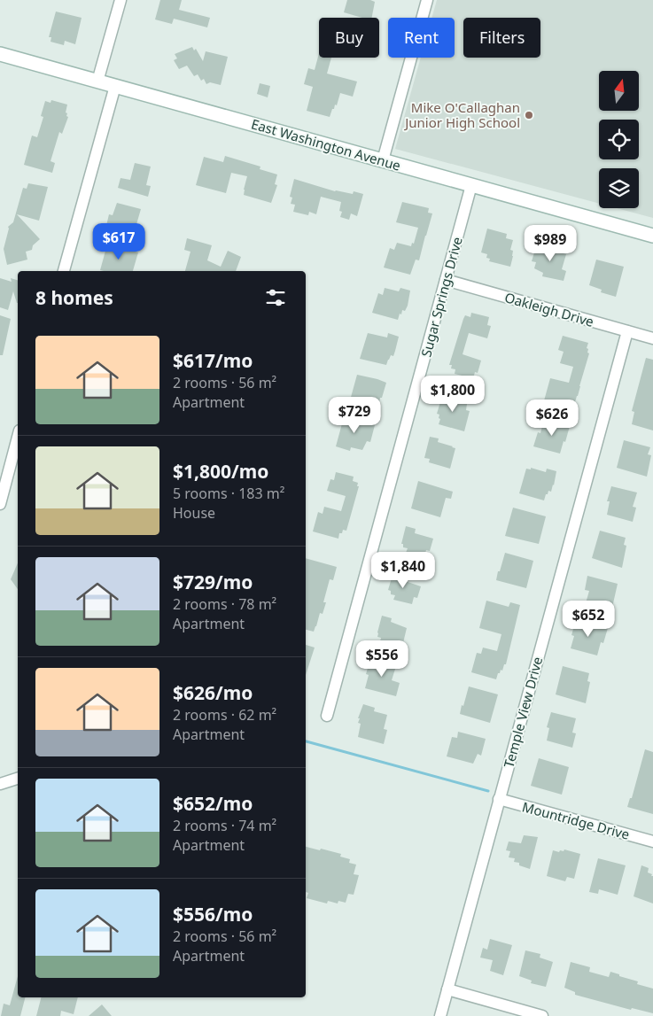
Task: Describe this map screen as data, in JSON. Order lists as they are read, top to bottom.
{
  "streets": {
    "street": [
      "East Washington Avenue",
      "Sugar Springs Drive",
      "Oakleigh Drive",
      "Temple View Drive",
      "Mountridge Drive"
    ]
  },
  "crossings": [
    ["East Washington Avenue", "Sugar Springs Drive"],
    ["Sugar Springs Drive", "Oakleigh Drive"],
    ["Oakleigh Drive", "Temple View Drive"],
    ["Temple View Drive", "Mountridge Drive"]
  ],
  "places": ["Mike O'Callaghan Junior High School"],
  "north": "top",
  "page": {
    "chip": ["Buy", "Rent", "Filters"],
    "price": [
      "$617",
      "$989",
      "$1,800",
      "$729",
      "$626",
      "$1,840",
      "$652",
      "$556"
    ],
    "heading": "8 homes",
    "list": [
      {
        "name": "$617/mo",
        "note": "2 rooms · 56 m² · Apartment"
      },
      {
        "name": "$1,800/mo",
        "note": "5 rooms · 183 m² · House"
      },
      {
        "name": "$729/mo",
        "note": "2 rooms · 78 m² · Apartment"
      },
      {
        "name": "$626/mo",
        "note": "2 rooms · 62 m² · Apartment"
      },
      {
        "name": "$652/mo",
        "note": "2 rooms · 74 m² · Apartment"
      },
      {
        "name": "$556/mo",
        "note": "2 rooms · 56 m² · Apartment"
      }
    ]
  }
}
